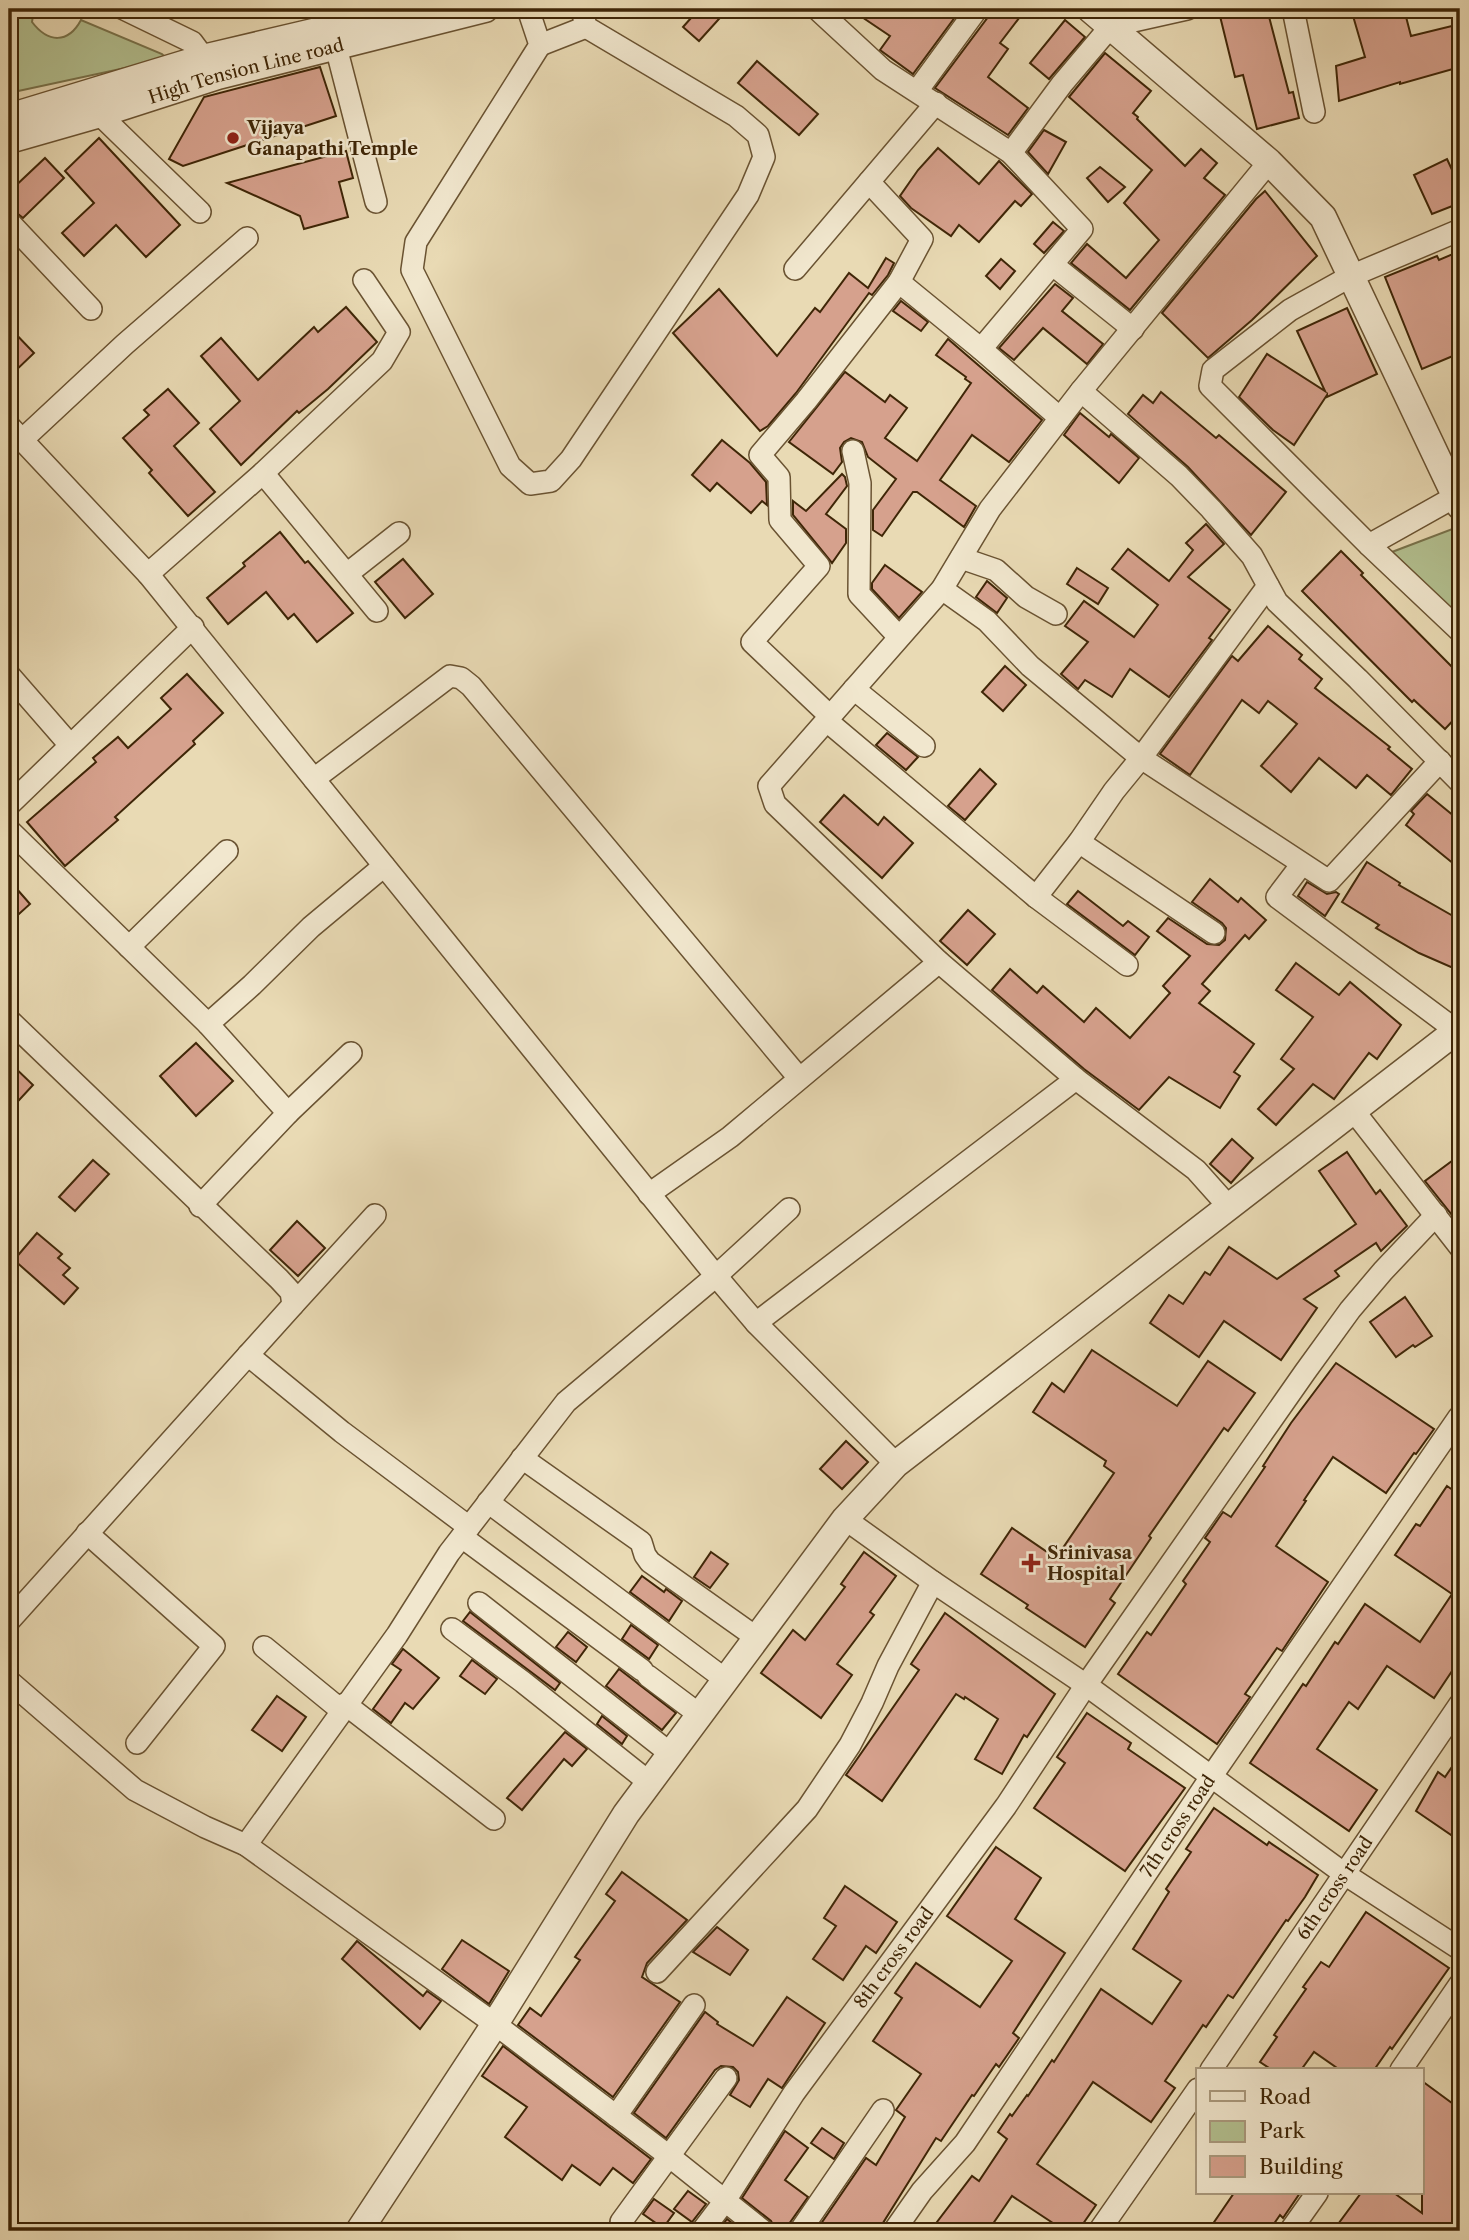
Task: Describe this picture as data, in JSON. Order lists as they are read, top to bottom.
{
  "streets": {
    "street": [
      "High Tension Line road",
      "7th cross road",
      "6th cross road",
      "8th cross road"
    ]
  },
  "places": {
    "other": ["Vijaya Ganapathi Temple"],
    "health": ["Srinivasa Hospital"]
  },
  "legend": ["Road", "Park", "Building"]
}
